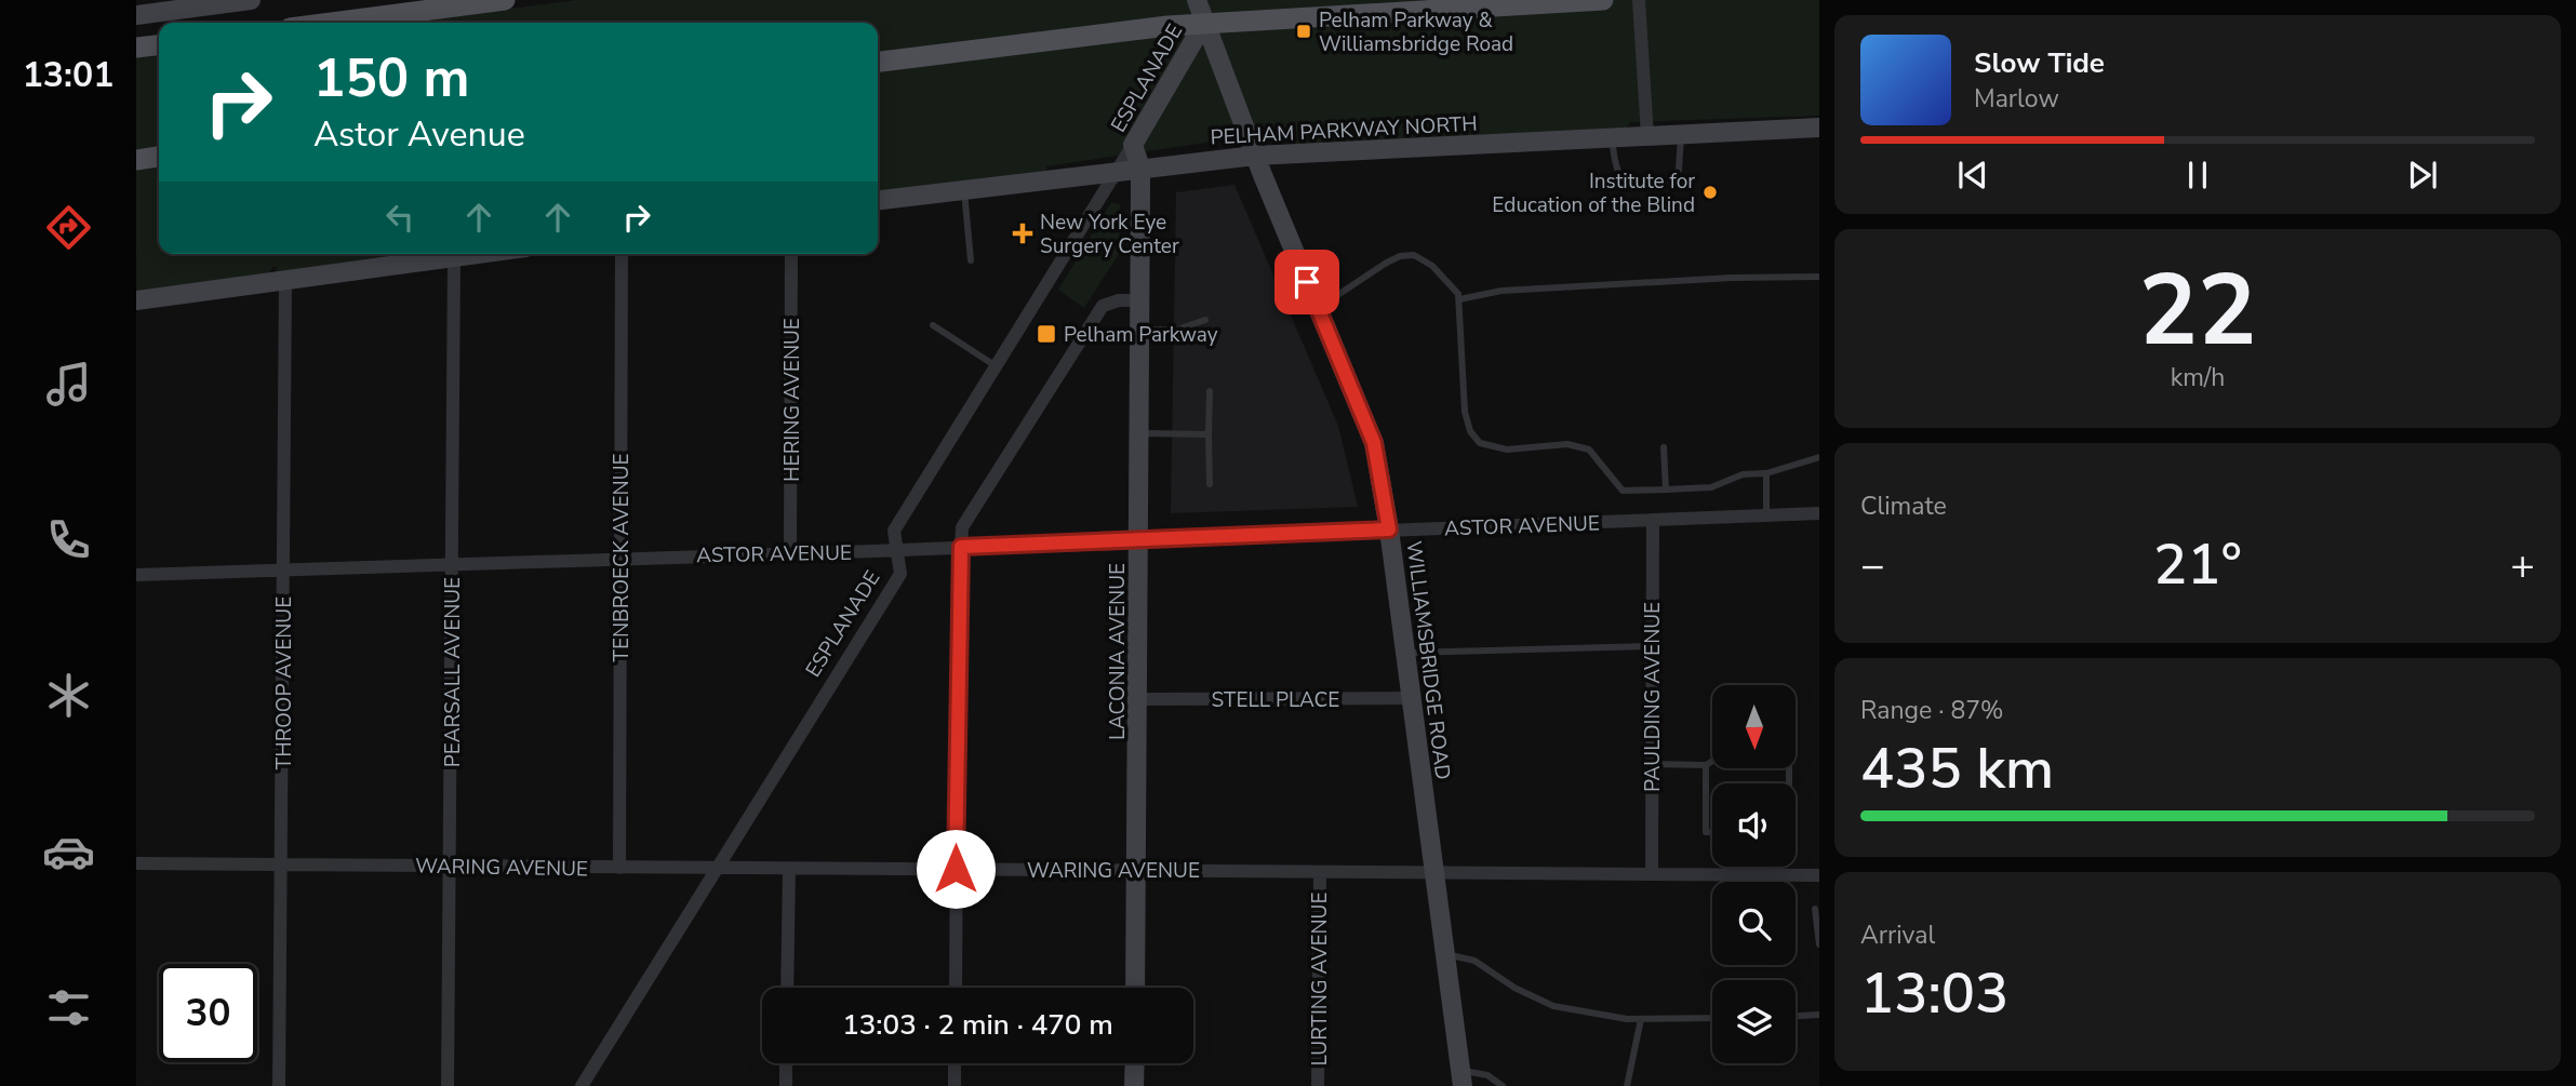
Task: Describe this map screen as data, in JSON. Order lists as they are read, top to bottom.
{
  "streets": {
    "street": [
      "ESPLANADE",
      "PELHAM PARKWAY NORTH",
      "HERING AVENUE",
      "ASTOR AVENUE",
      "TENBROECK AVENUE",
      "LACONIA AVENUE",
      "WILLIAMSBRIDGE ROAD",
      "PEARSALL AVENUE",
      "THROOP AVENUE",
      "PAULDING AVENUE",
      "STELL PLACE",
      "WARING AVENUE",
      "LURTING AVENUE"
    ]
  },
  "crossings": [
    ["ESPLANADE", "PELHAM PARKWAY NORTH"],
    ["ESPLANADE", "ASTOR AVENUE"],
    ["ESPLANADE", "LACONIA AVENUE"],
    ["ESPLANADE", "WILLIAMSBRIDGE ROAD"],
    ["ESPLANADE", "WARING AVENUE"],
    ["PELHAM PARKWAY NORTH", "LACONIA AVENUE"],
    ["PELHAM PARKWAY NORTH", "WILLIAMSBRIDGE ROAD"],
    ["HERING AVENUE", "ASTOR AVENUE"],
    ["ASTOR AVENUE", "TENBROECK AVENUE"],
    ["ASTOR AVENUE", "LACONIA AVENUE"],
    ["ASTOR AVENUE", "WILLIAMSBRIDGE ROAD"],
    ["ASTOR AVENUE", "PEARSALL AVENUE"],
    ["ASTOR AVENUE", "THROOP AVENUE"],
    ["ASTOR AVENUE", "PAULDING AVENUE"],
    ["TENBROECK AVENUE", "WARING AVENUE"],
    ["LACONIA AVENUE", "STELL PLACE"],
    ["LACONIA AVENUE", "WARING AVENUE"],
    ["WILLIAMSBRIDGE ROAD", "STELL PLACE"],
    ["WILLIAMSBRIDGE ROAD", "WARING AVENUE"],
    ["PEARSALL AVENUE", "WARING AVENUE"],
    ["THROOP AVENUE", "WARING AVENUE"],
    ["PAULDING AVENUE", "WARING AVENUE"],
    ["WARING AVENUE", "LURTING AVENUE"]
  ],
  "places": {
    "transit": ["Pelham Parkway & Williamsbridge Road", "Pelham Parkway"],
    "other": ["Institute for Education of the Blind"],
    "health": ["New York Eye Surgery Center"]
  },
  "north": "bottom",
  "page": {
    "tabs": "13:01",
    "turn": ["150 m", "Astor Avenue"],
    "song": ["Slow Tide", "Marlow"],
    "tile": [
      ["22", "km/h"],
      "Climate",
      ["Range · 87%", "435 km"],
      ["Arrival", "13:03"]
    ],
    "heat": ["−", "21°", "+"],
    "limit": "30",
    "trip": "13:03 · 2 min · 470 m"
  }
}
